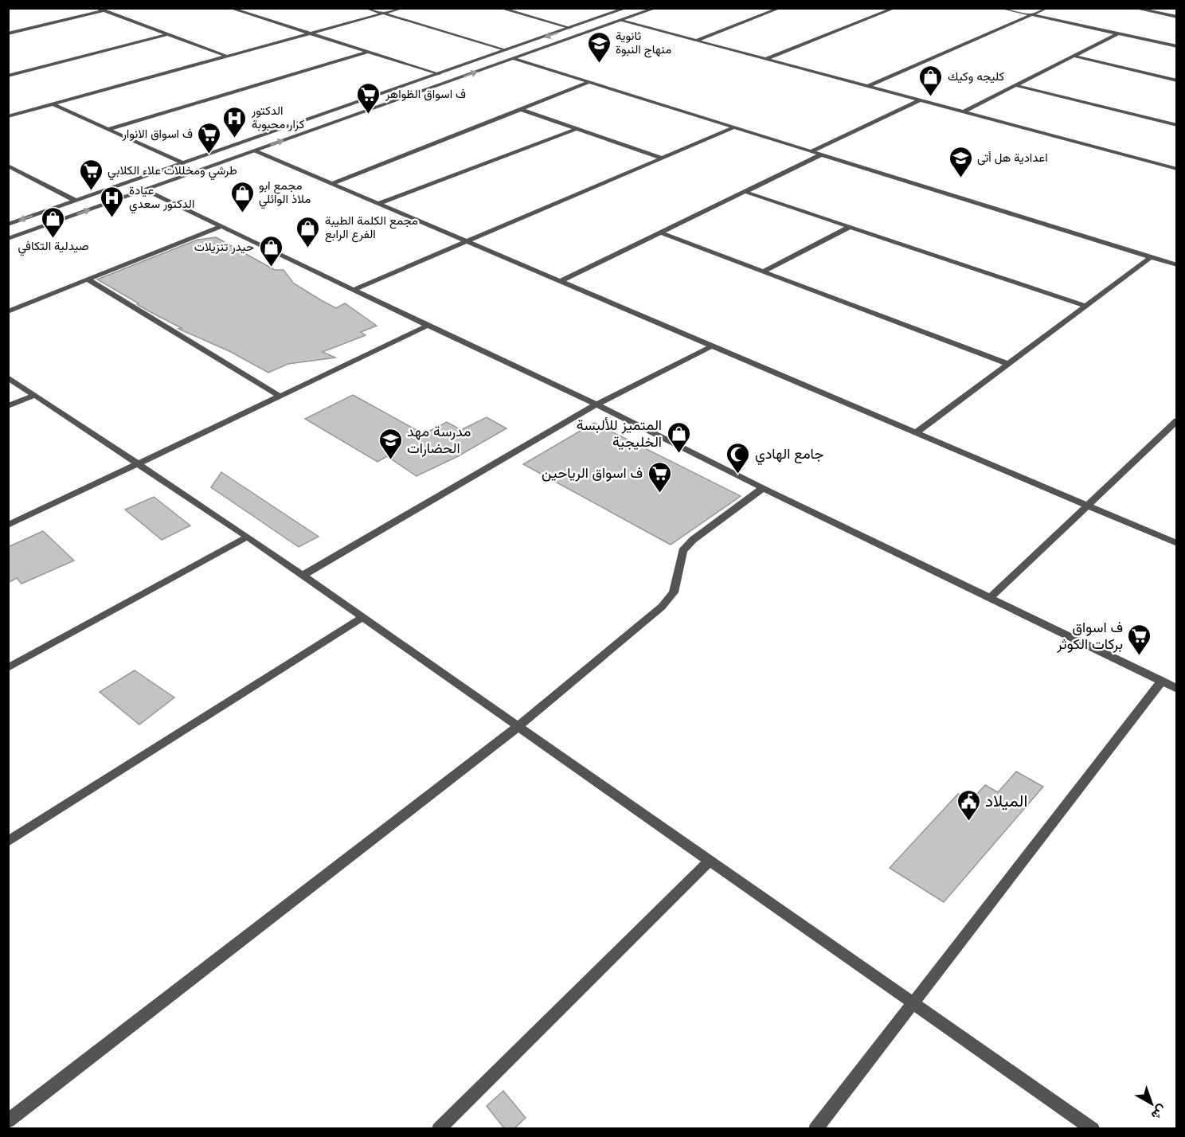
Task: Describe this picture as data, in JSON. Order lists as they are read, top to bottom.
{
  "places": {
    "school or university": ["ثانوية منهاج النبوة", "اعدادية هل أتى", "مدرسة مهد الحضارات"],
    "shop": [
      "كليجه وكيك",
      "مجمع ابو ملاذ الوائلي",
      "صيدلية التكافي",
      "مجمع الكلمة الطيبة الفرع الرابع",
      "حيدر تنزيلات",
      "المتميز للألبسة الخليجية"
    ],
    "supermarket": [
      "ف اسواق الظواهر",
      "ف اسواق الانوار",
      "طرشي ومخللات علاء الكلابي",
      "ف اسواق الرياحين",
      "ف اسواق بركات الكوثر"
    ],
    "hospital": ["الدكتور كرار محبوبة", "عيادة الدكتور سعدي"],
    "mosque": ["جامع الهادي"],
    "public building": ["الميلاد"]
  },
  "north": "bottom right"
}
